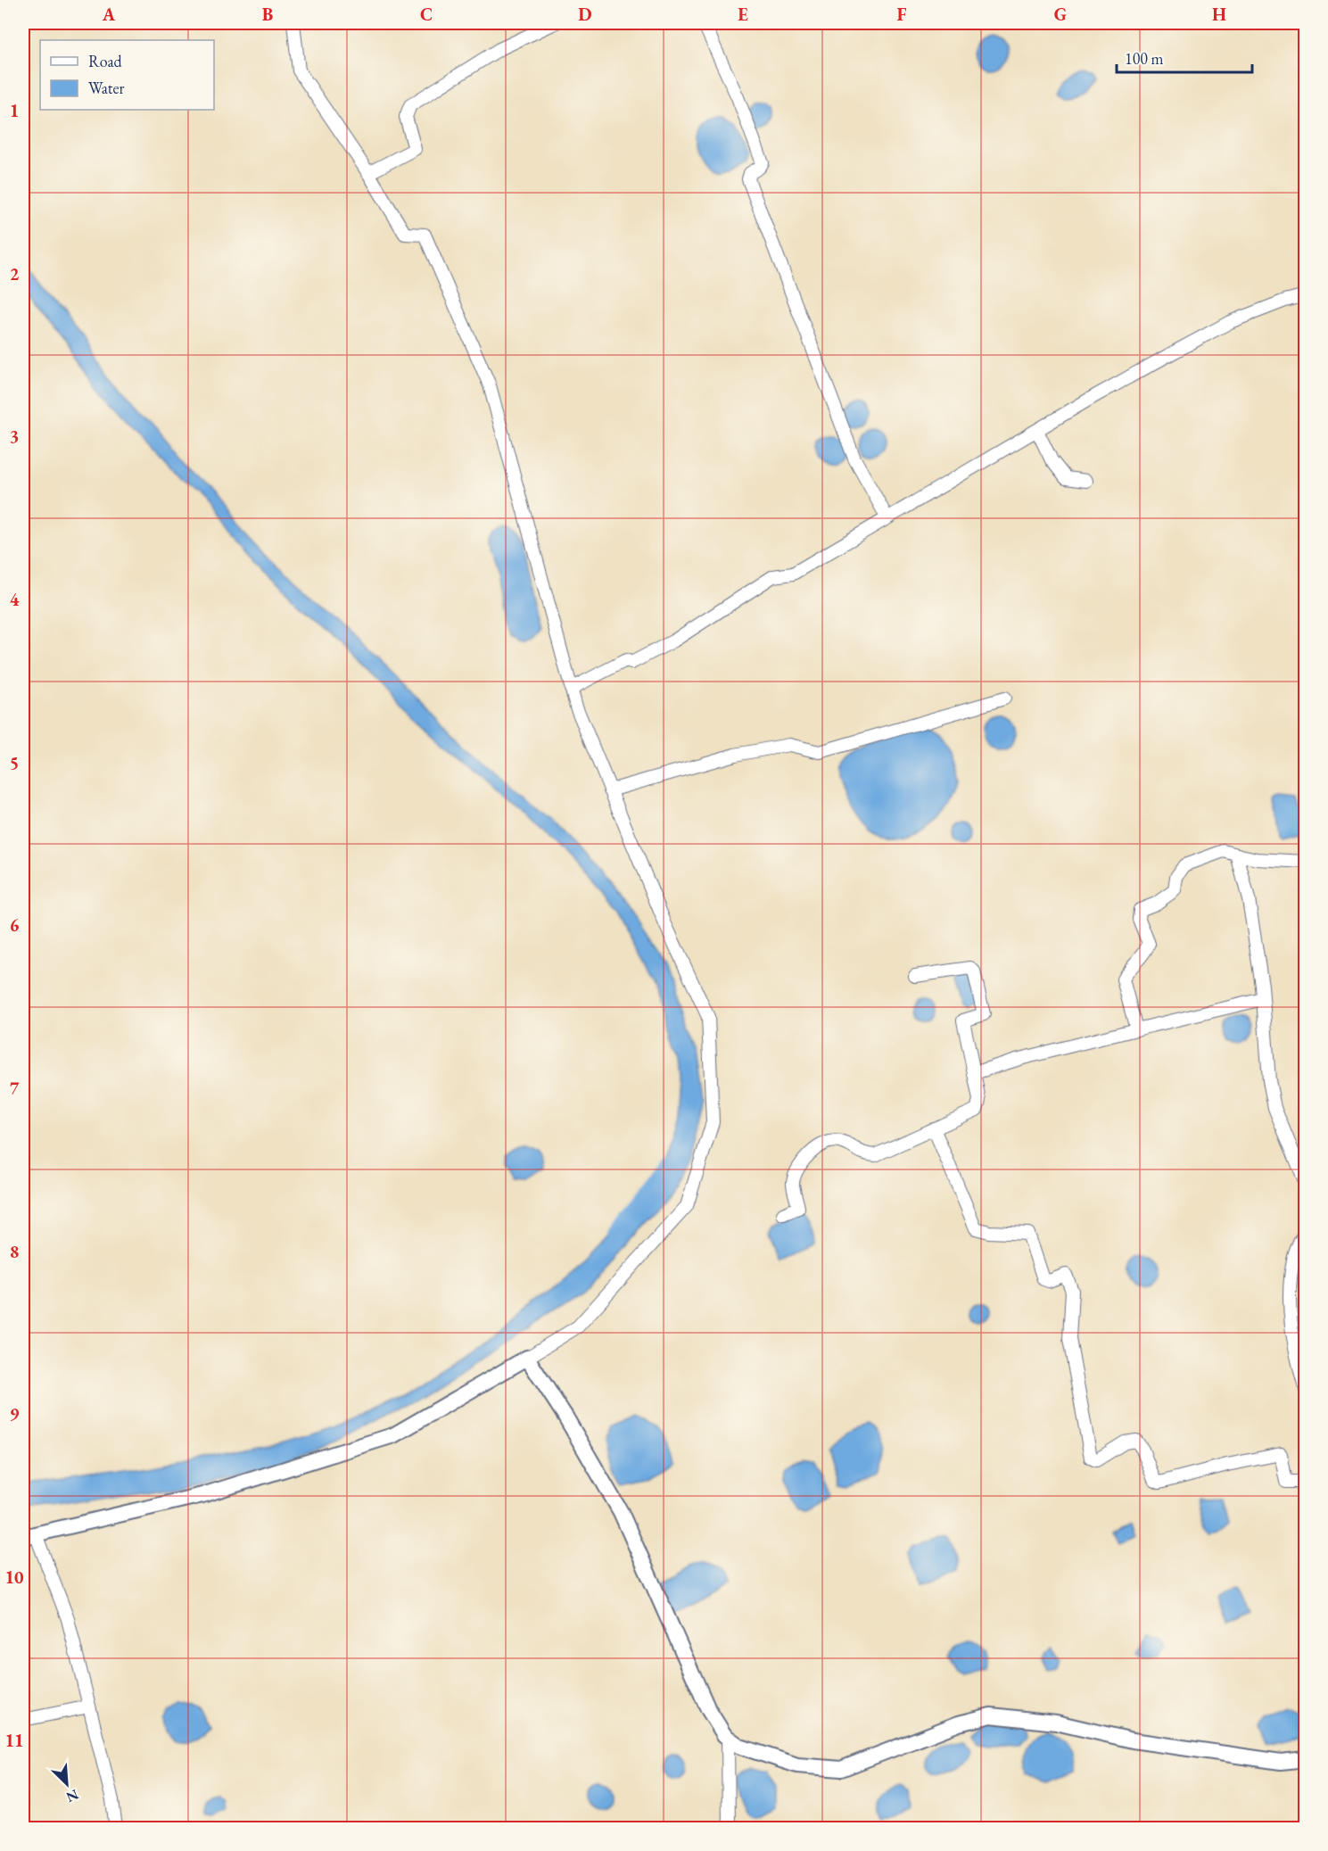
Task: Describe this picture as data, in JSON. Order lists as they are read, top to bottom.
{
  "legend": ["Road", "Water"],
  "scale_bar": "100 m",
  "north": "bottom right",
  "grid": {
    "columns": [
      "A",
      "B",
      "C",
      "D",
      "E",
      "F",
      "G",
      "H"
    ],
    "rows": [
      "1",
      "2",
      "3",
      "4",
      "5",
      "6",
      "7",
      "8",
      "9",
      "10",
      "11"
    ]
  }
}
